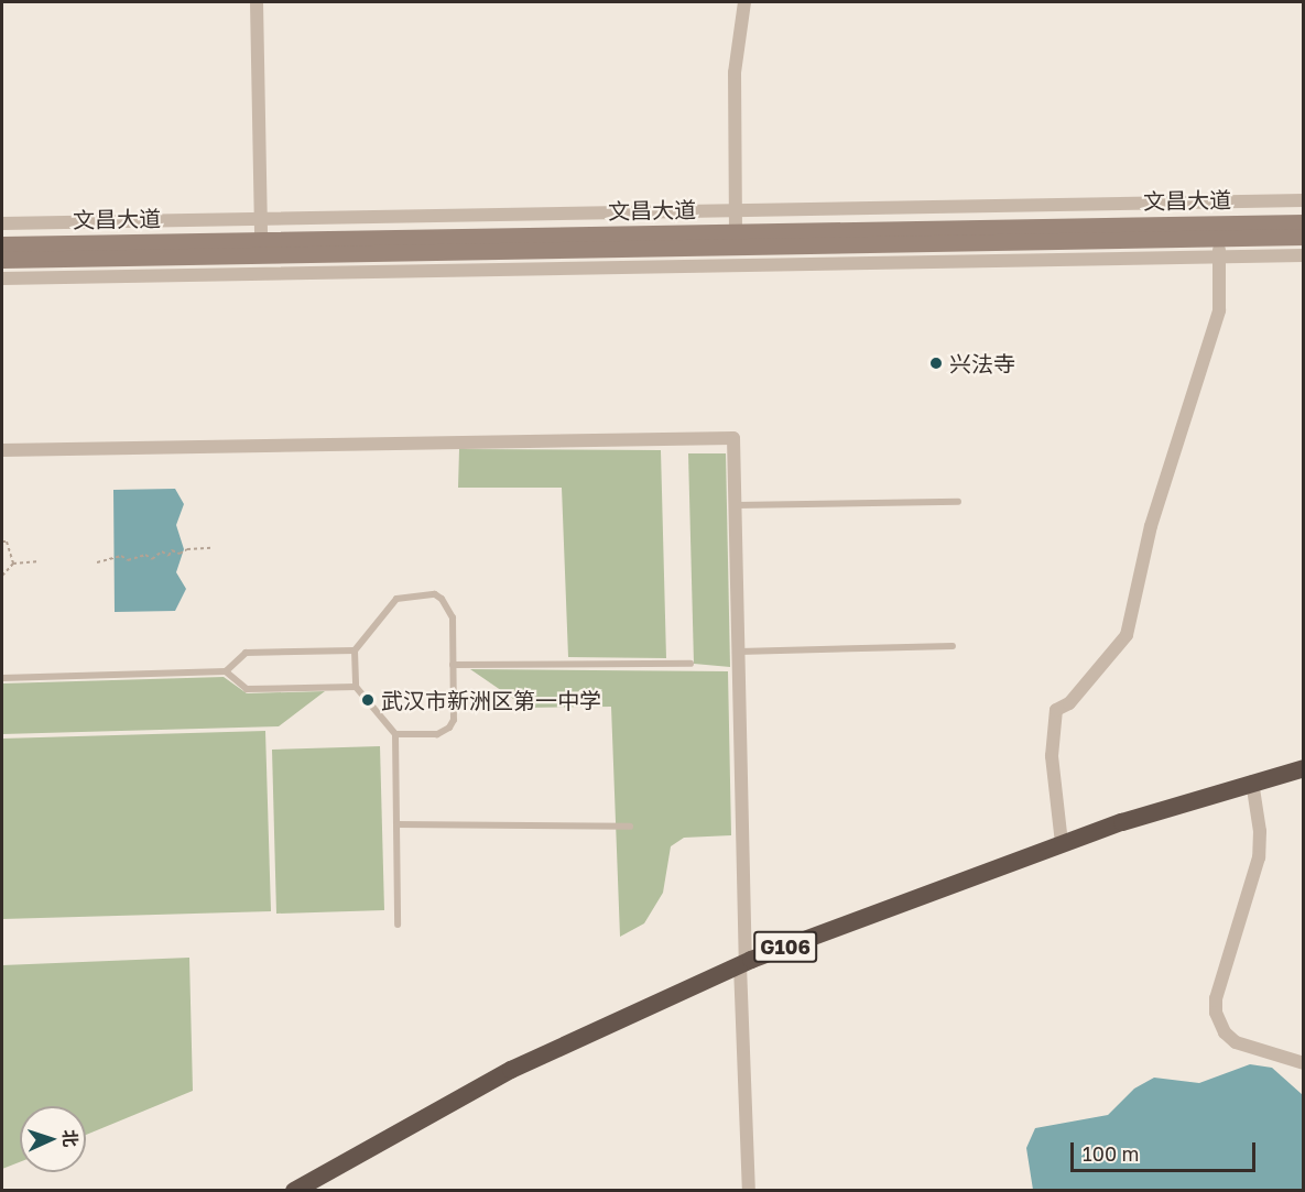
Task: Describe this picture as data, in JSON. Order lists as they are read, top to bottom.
{
  "streets": {
    "highway": ["G106"],
    "main road": ["文昌大道"]
  },
  "places": ["兴法寺", "武汉市新洲区第一中学"],
  "scale_bar": "100 m",
  "north": "right"
}
